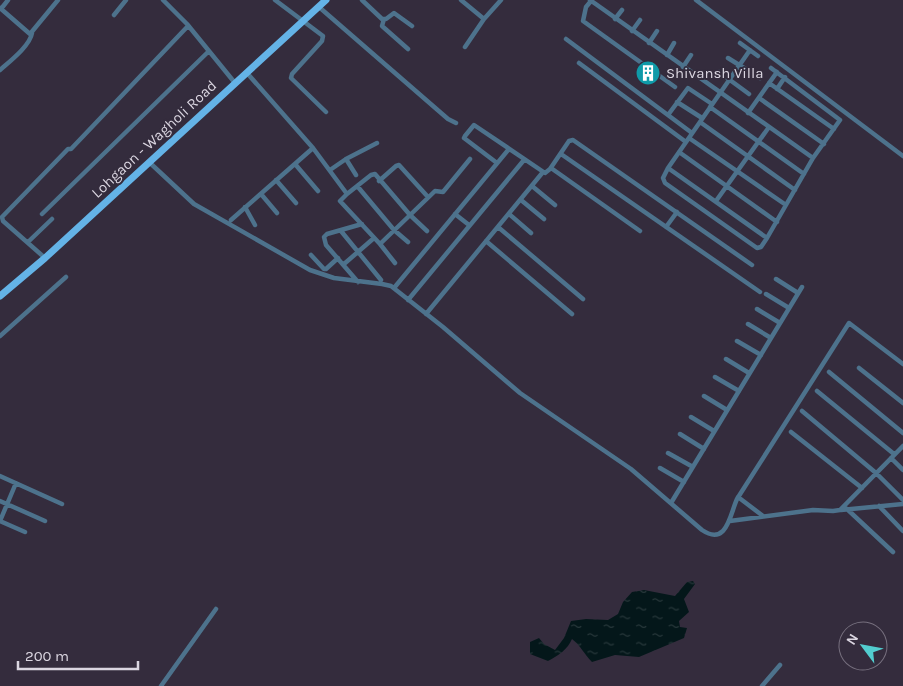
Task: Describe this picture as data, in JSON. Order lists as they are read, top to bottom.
{
  "streets": {
    "main road": ["Lohgaon - Wagholi Road"]
  },
  "places": {
    "building": ["Shivansh Villa"]
  },
  "scale_bar": "200 m",
  "north": "top left"
}
